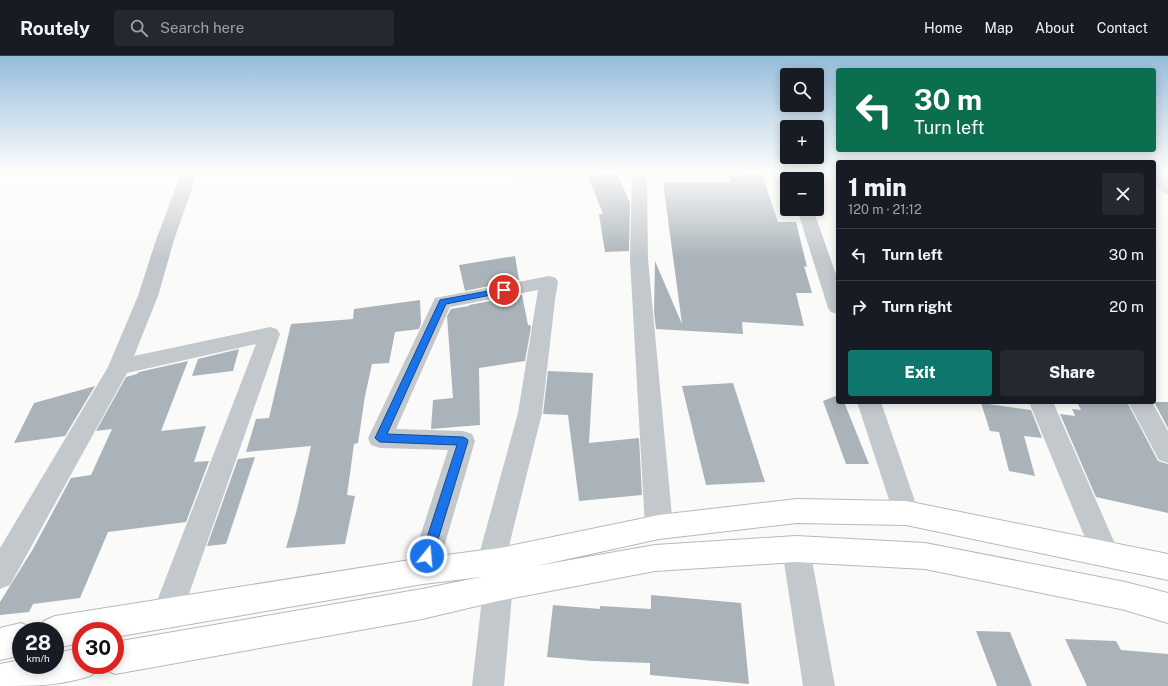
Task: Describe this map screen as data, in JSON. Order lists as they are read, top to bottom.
{
  "page": {
    "header": "Routely",
    "search": "Search here",
    "nav": [
      "Home",
      "Map",
      "About",
      "Contact"
    ],
    "map_buttons": ["+", "−"],
    "turn": ["30 m", "Turn left"],
    "heading": ["1 min", "120 m · 21:12"],
    "list": [
      {
        "name": "Turn left",
        "value": "30 m"
      },
      {
        "name": "Turn right",
        "value": "20 m"
      }
    ],
    "buttons": ["Exit", "Share"],
    "speed": "28 km/h",
    "limit": "30"
  }
}
